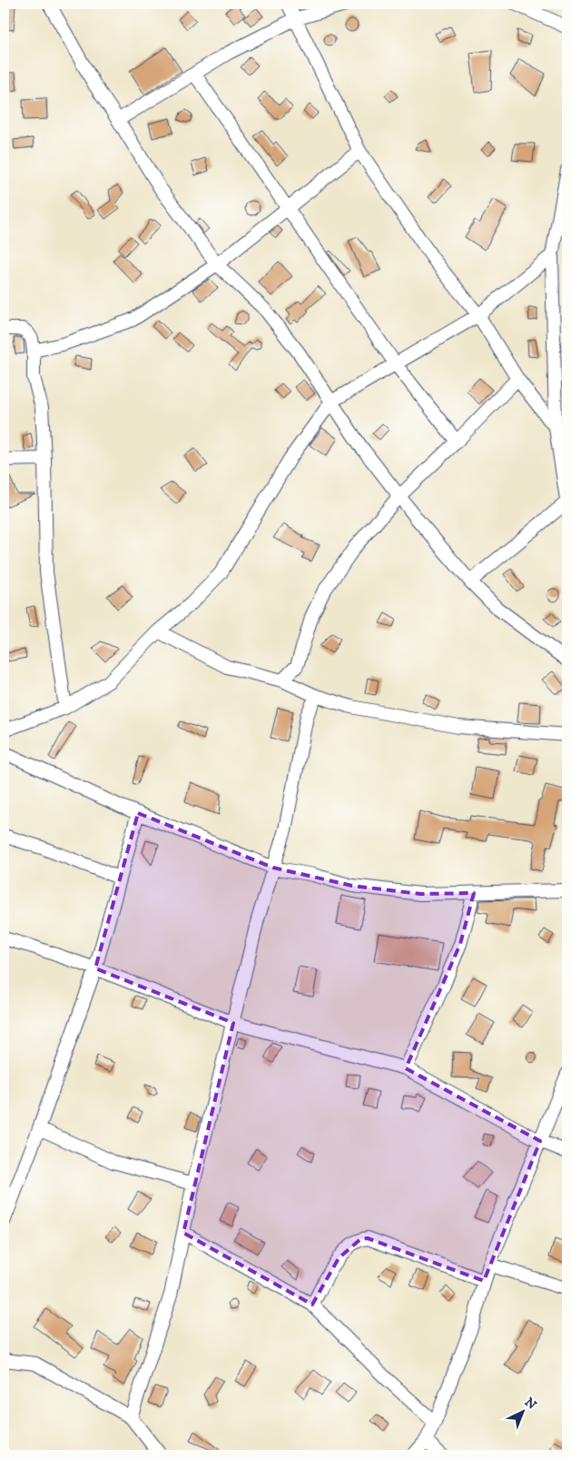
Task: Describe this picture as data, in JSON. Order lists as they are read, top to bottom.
{
  "north": "top right"
}
